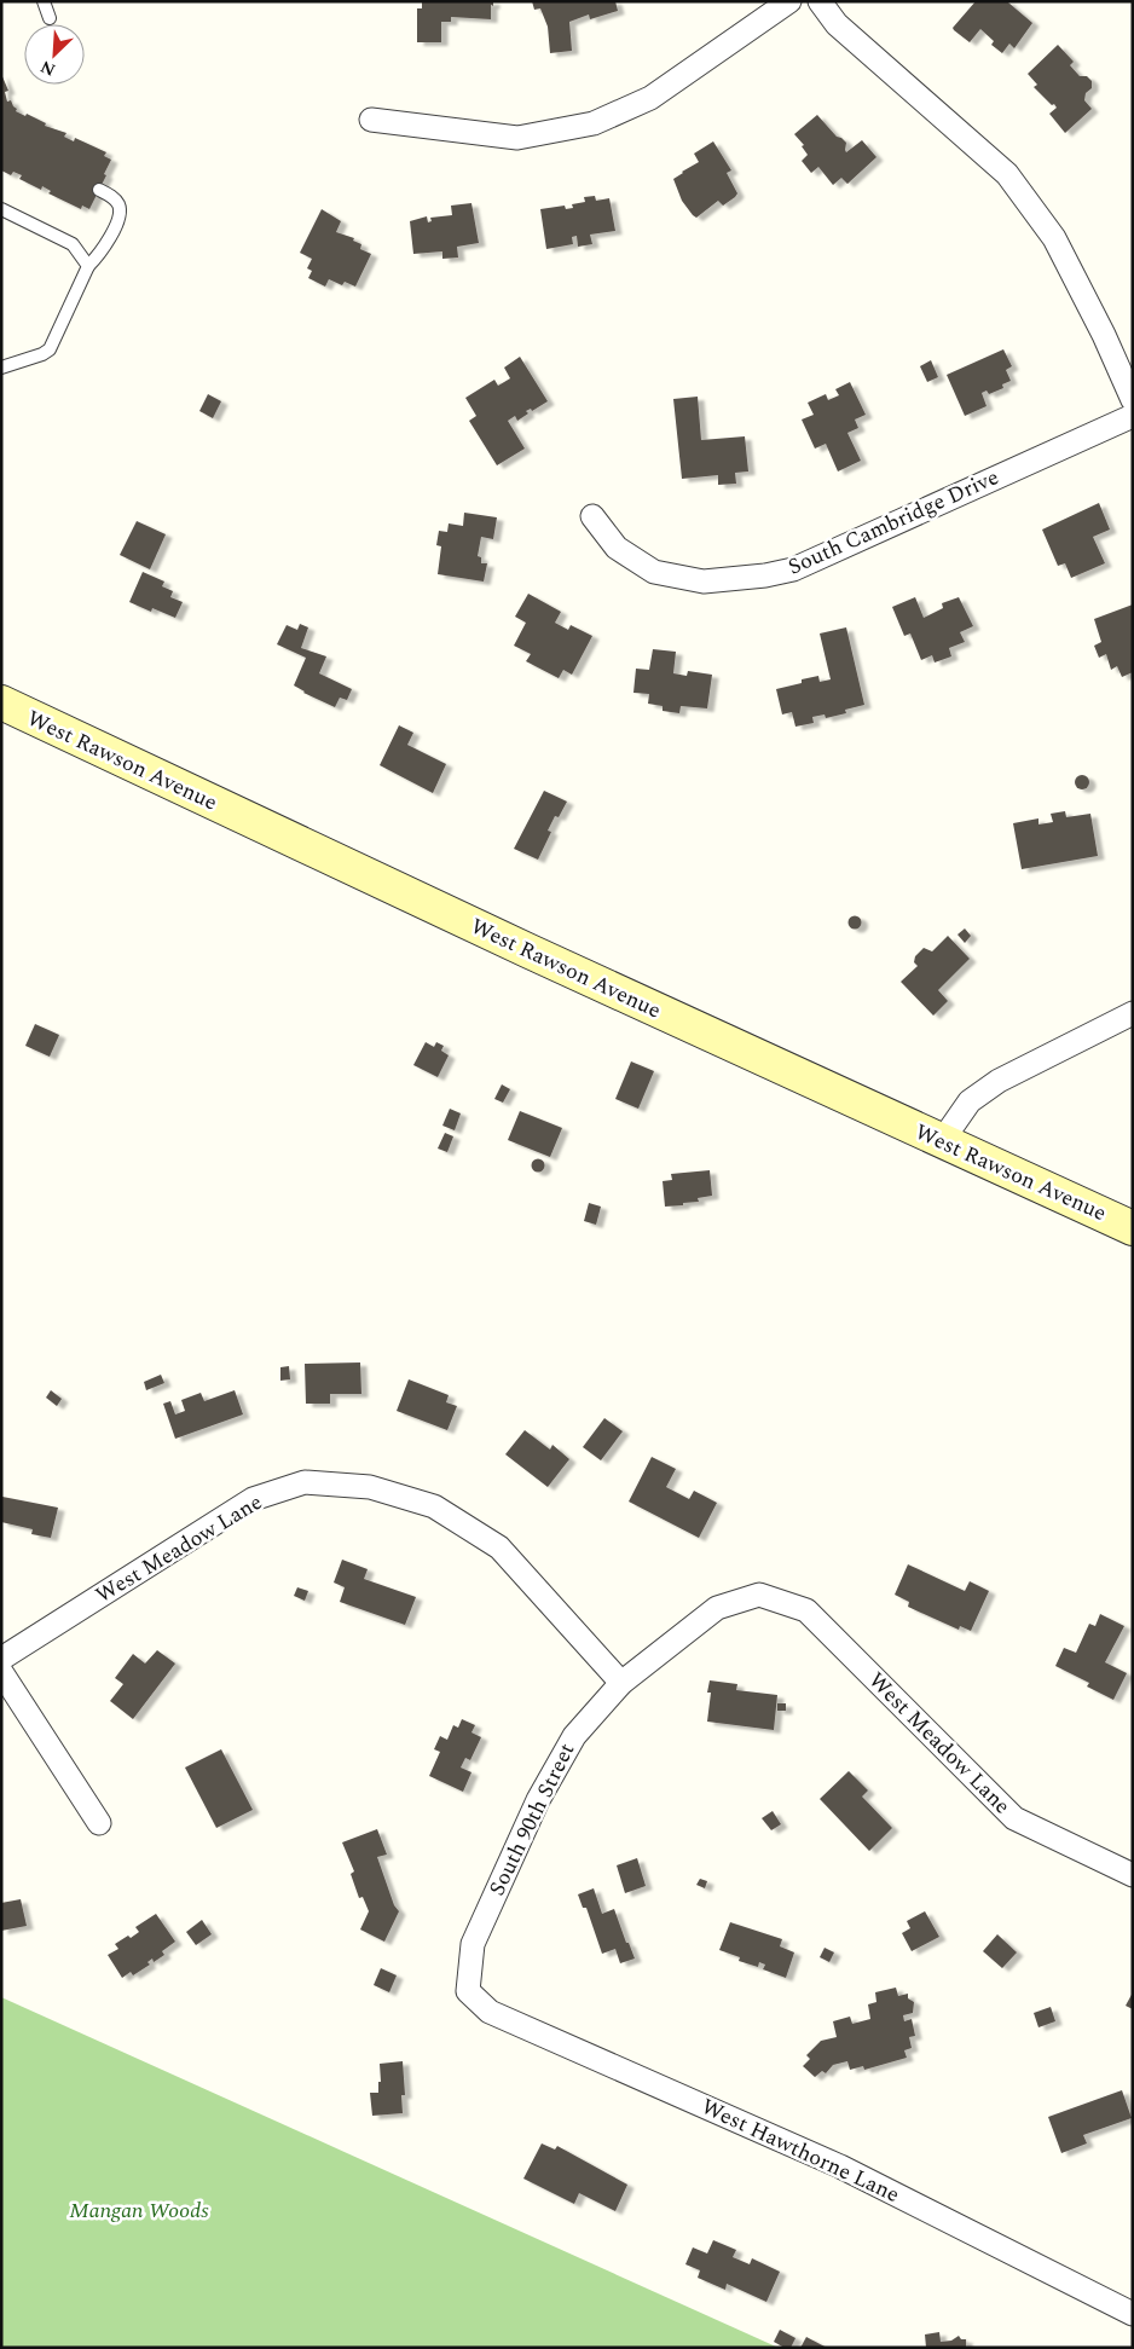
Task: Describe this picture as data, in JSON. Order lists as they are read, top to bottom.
{
  "streets": {
    "main road": ["West Rawson Avenue"],
    "street": [
      "South Cambridge Drive",
      "West Meadow Lane",
      "South 90th Street",
      "West Hawthorne Lane"
    ]
  },
  "crossings": [
    ["West Meadow Lane", "South 90th Street"],
    ["South 90th Street", "West Hawthorne Lane"]
  ],
  "parks": ["Mangan Woods"],
  "north": "bottom left"
}
